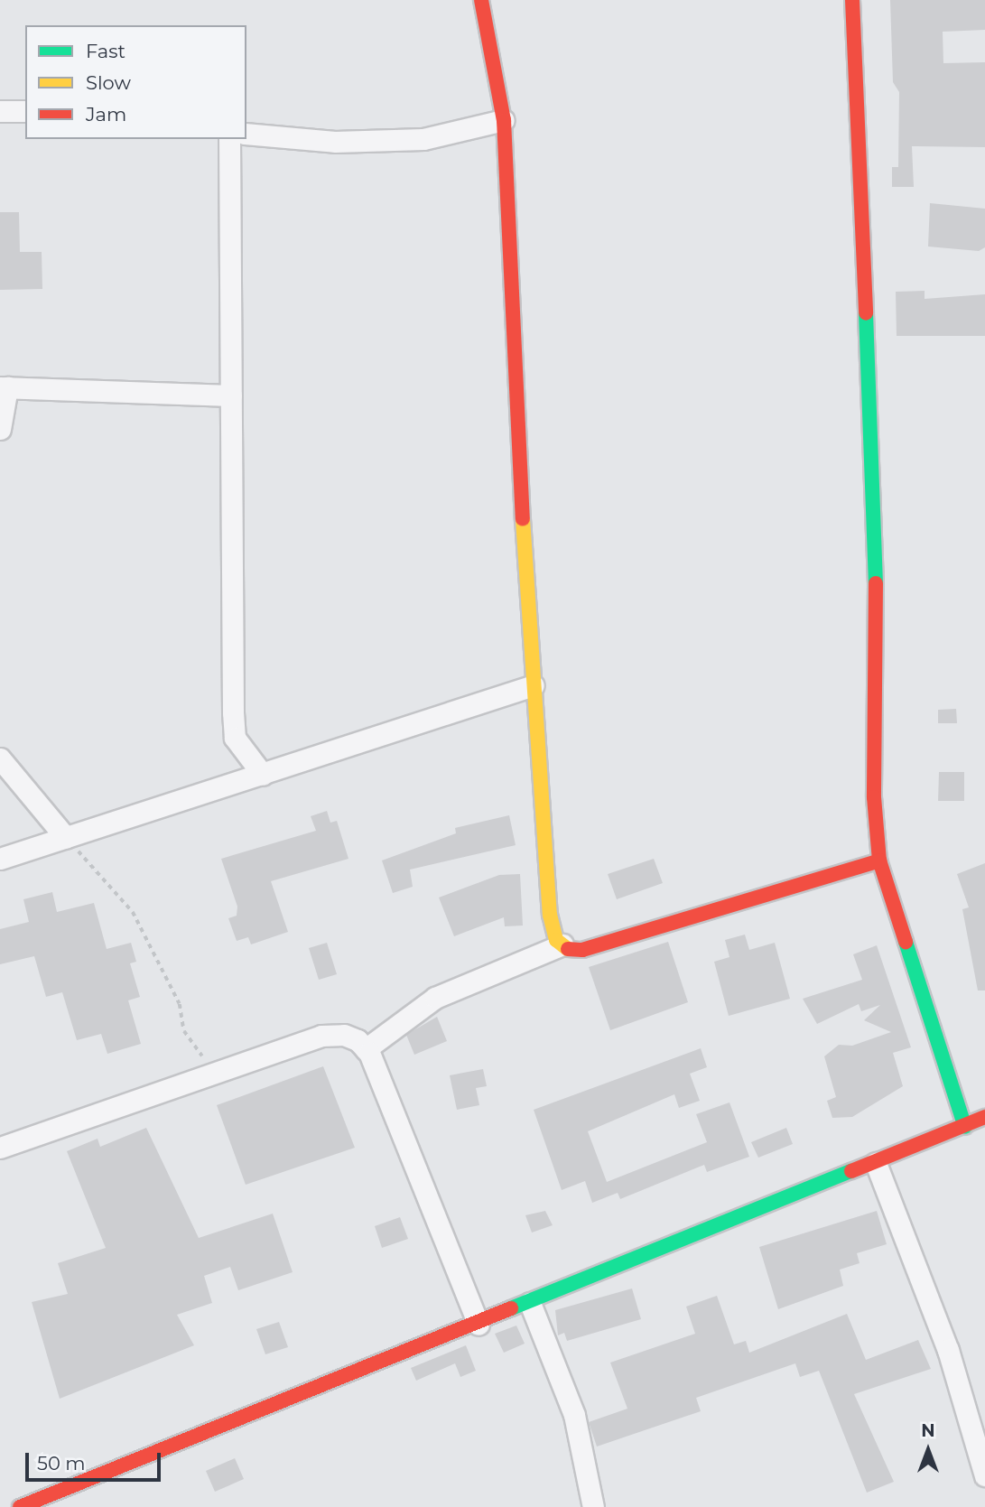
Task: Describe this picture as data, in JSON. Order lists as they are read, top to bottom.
{
  "legend": ["Fast", "Slow", "Jam"],
  "scale_bar": "50 m",
  "north": "top"
}
